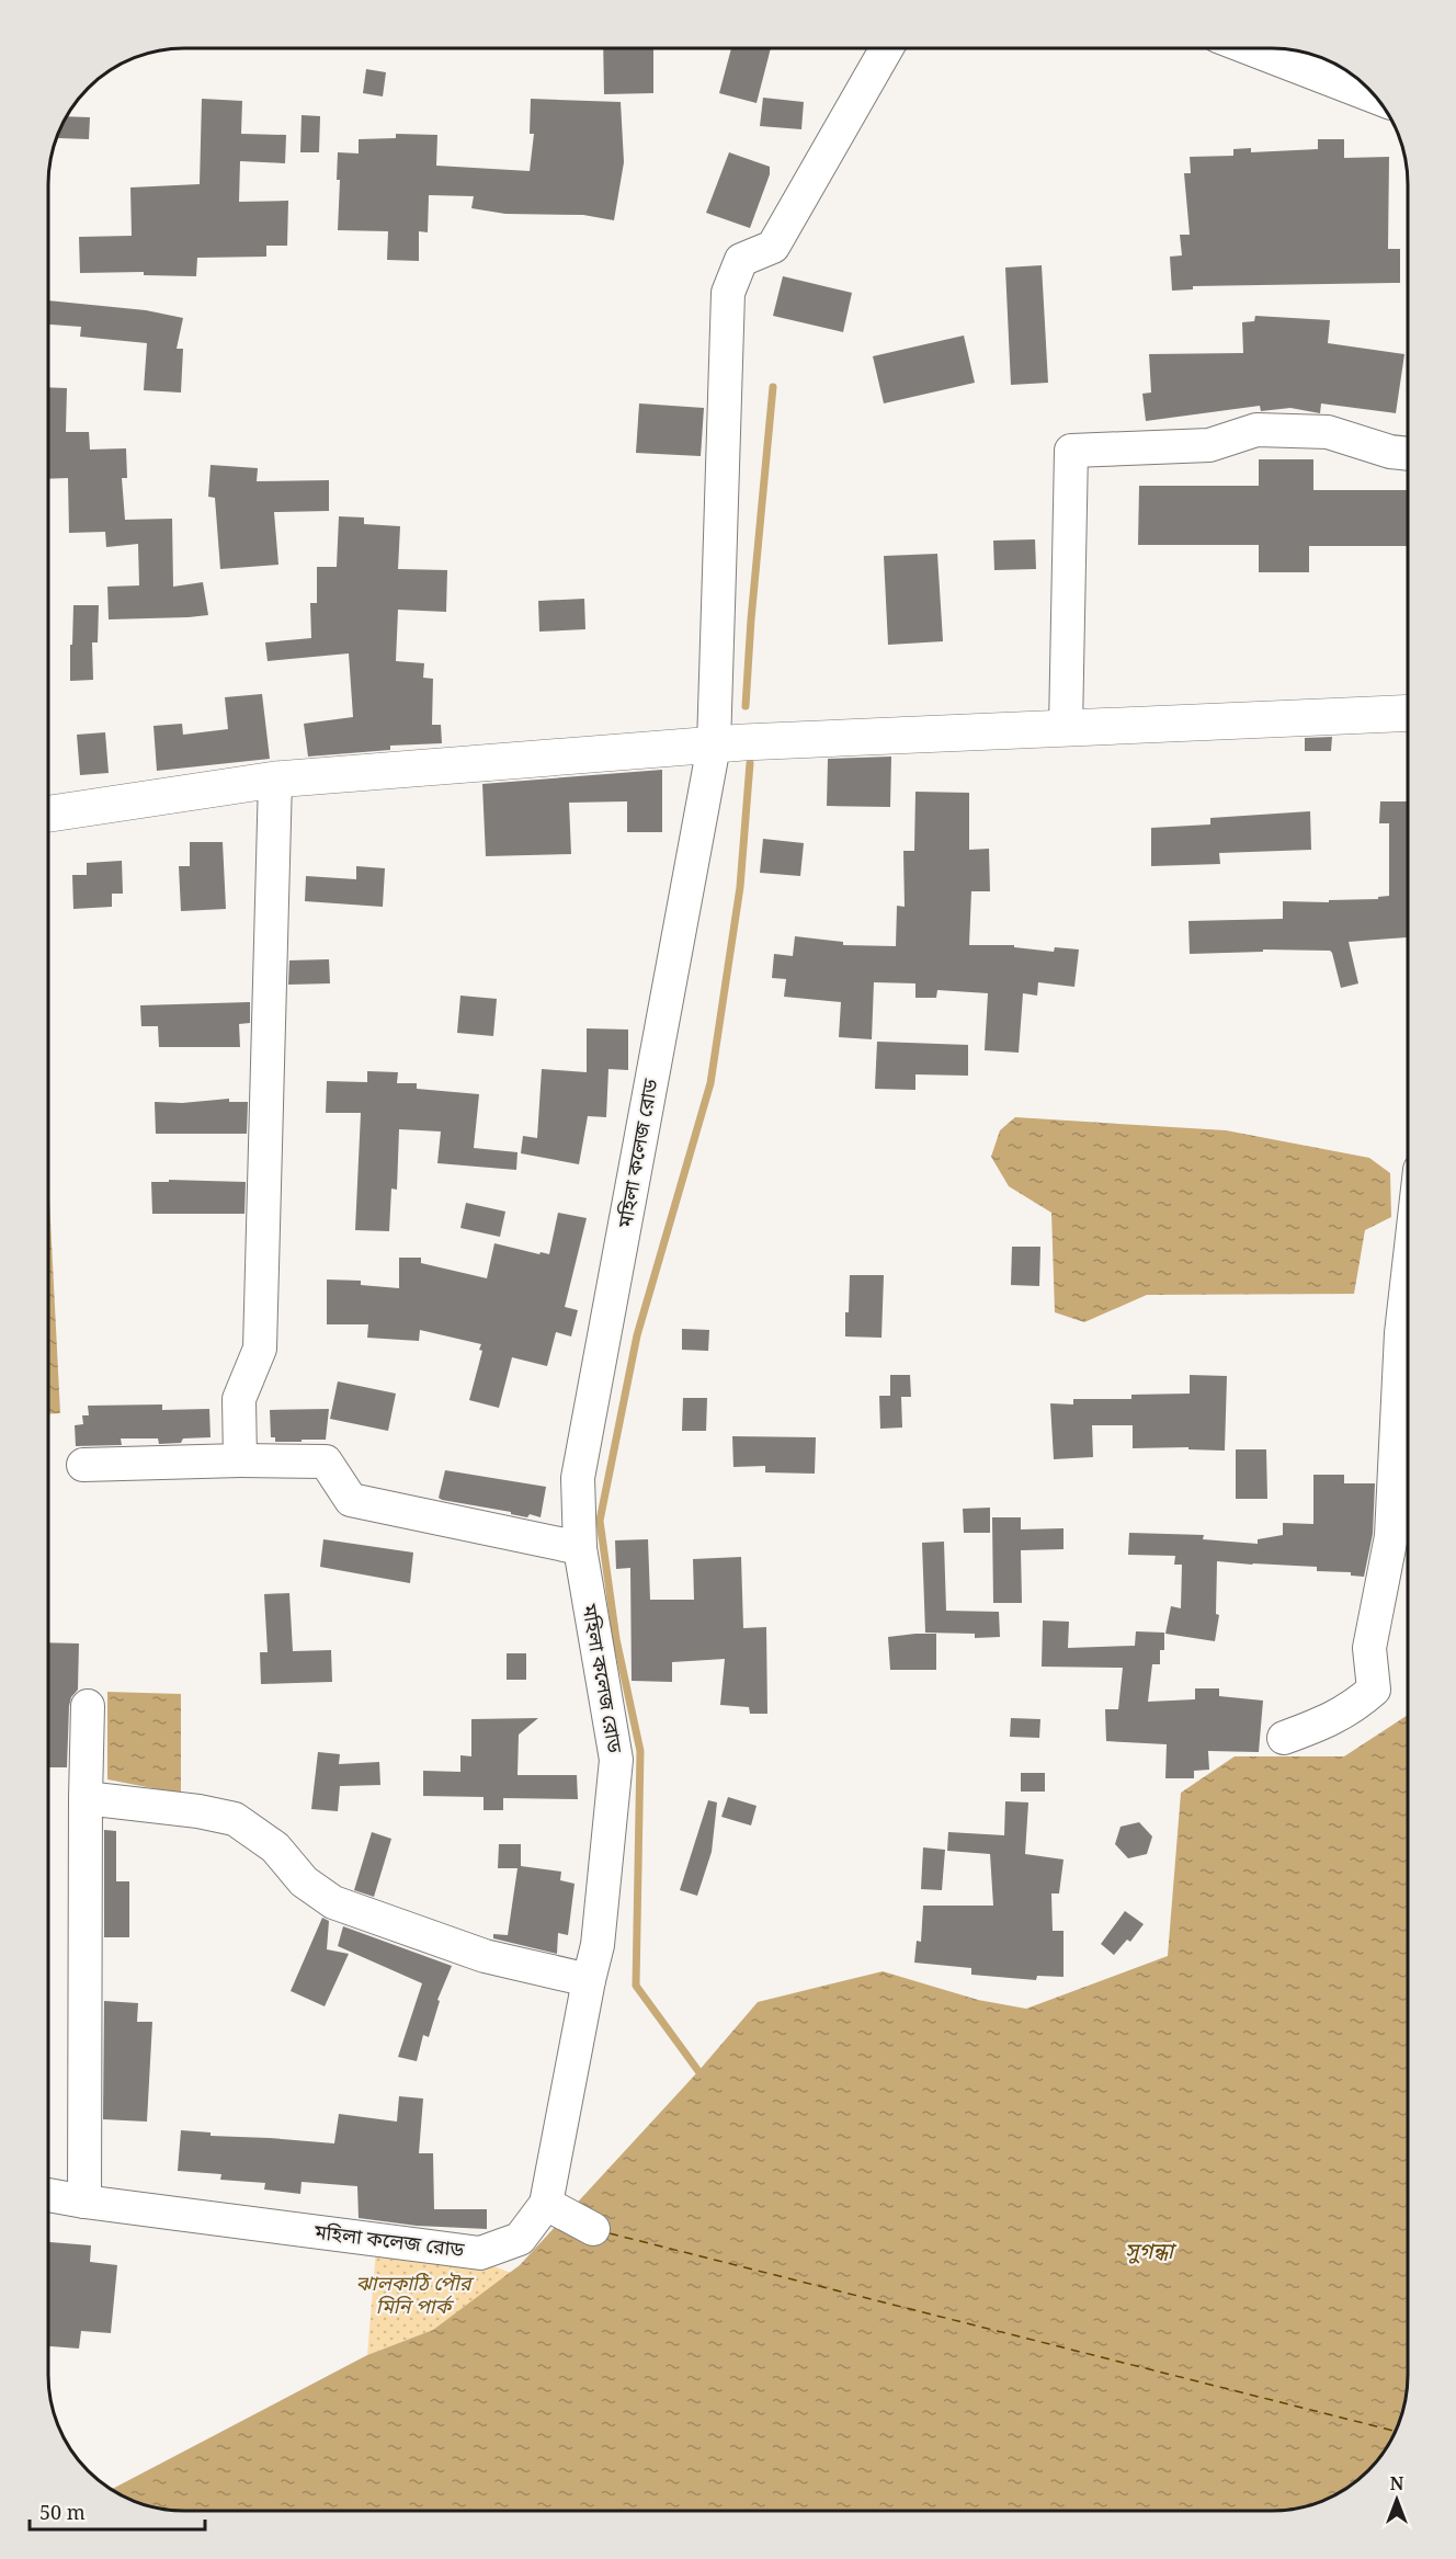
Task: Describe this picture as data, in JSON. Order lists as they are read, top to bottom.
{
  "streets": {
    "street": ["মহিলা কলেজ রোড"]
  },
  "water": ["সুগন্ধা"],
  "parks": ["ঝালকাঠি পৌর মিনি পার্ক"],
  "scale_bar": "50 m",
  "north": "top"
}
